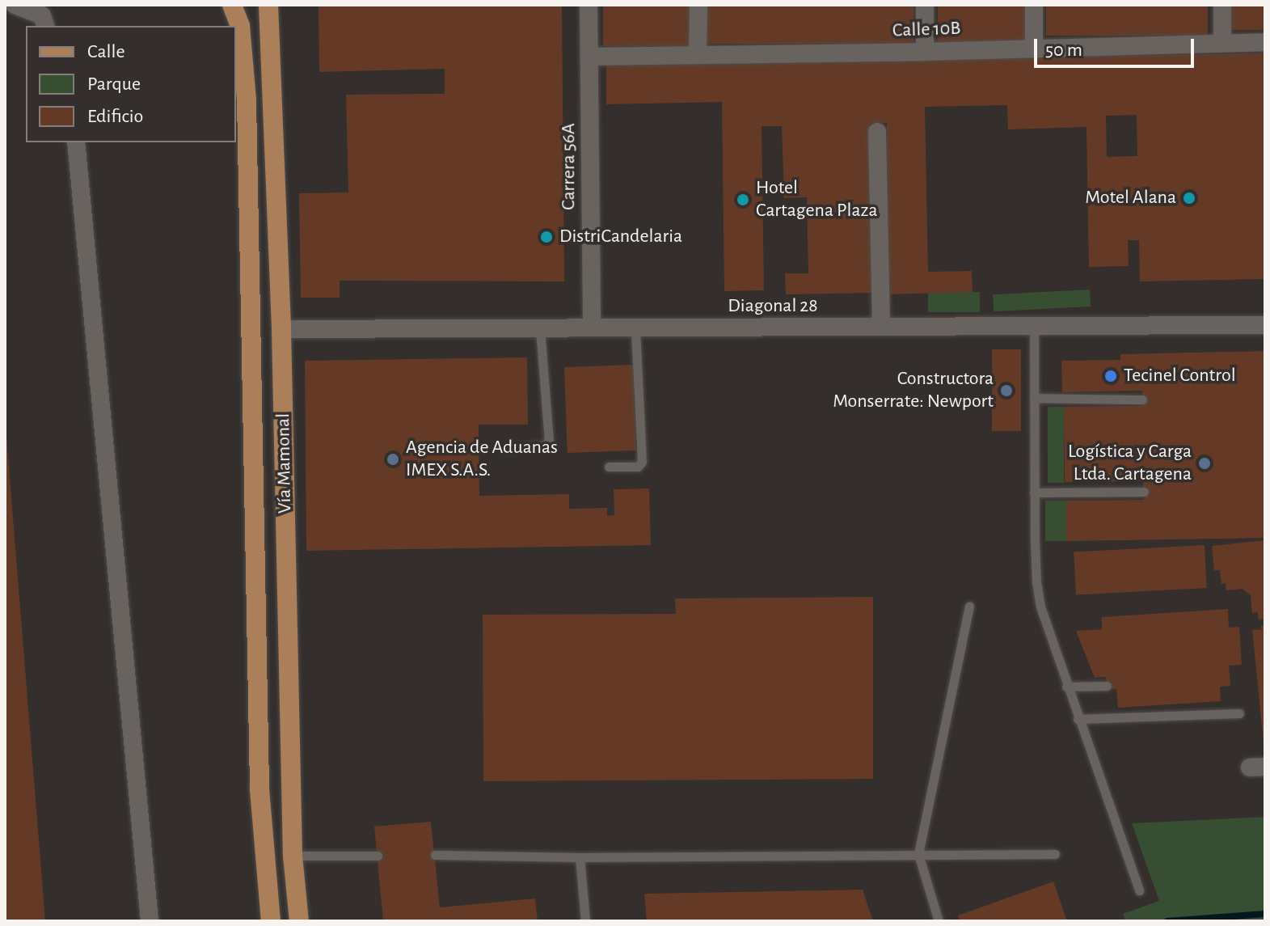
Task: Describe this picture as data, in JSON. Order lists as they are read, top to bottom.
{
  "streets": {
    "main road": ["Vía Mamonal"],
    "street": ["Calle 10B", "Carrera 56A", "Diagonal 28"]
  },
  "crossings": [
    ["Calle 10B", "Carrera 56A"],
    ["Carrera 56A", "Diagonal 28"],
    ["Diagonal 28", "Vía Mamonal"]
  ],
  "places": [
    "Motel Alana",
    "Hotel Cartagena Plaza",
    "DistriCandelaria",
    "Tecinel Control",
    "Constructora Monserrate: Newport",
    "Agencia de Aduanas IMEX S.A.S.",
    "Logística y Carga Ltda. Cartagena"
  ],
  "legend": ["Calle", "Parque", "Edificio"],
  "scale_bar": "50 m"
}
